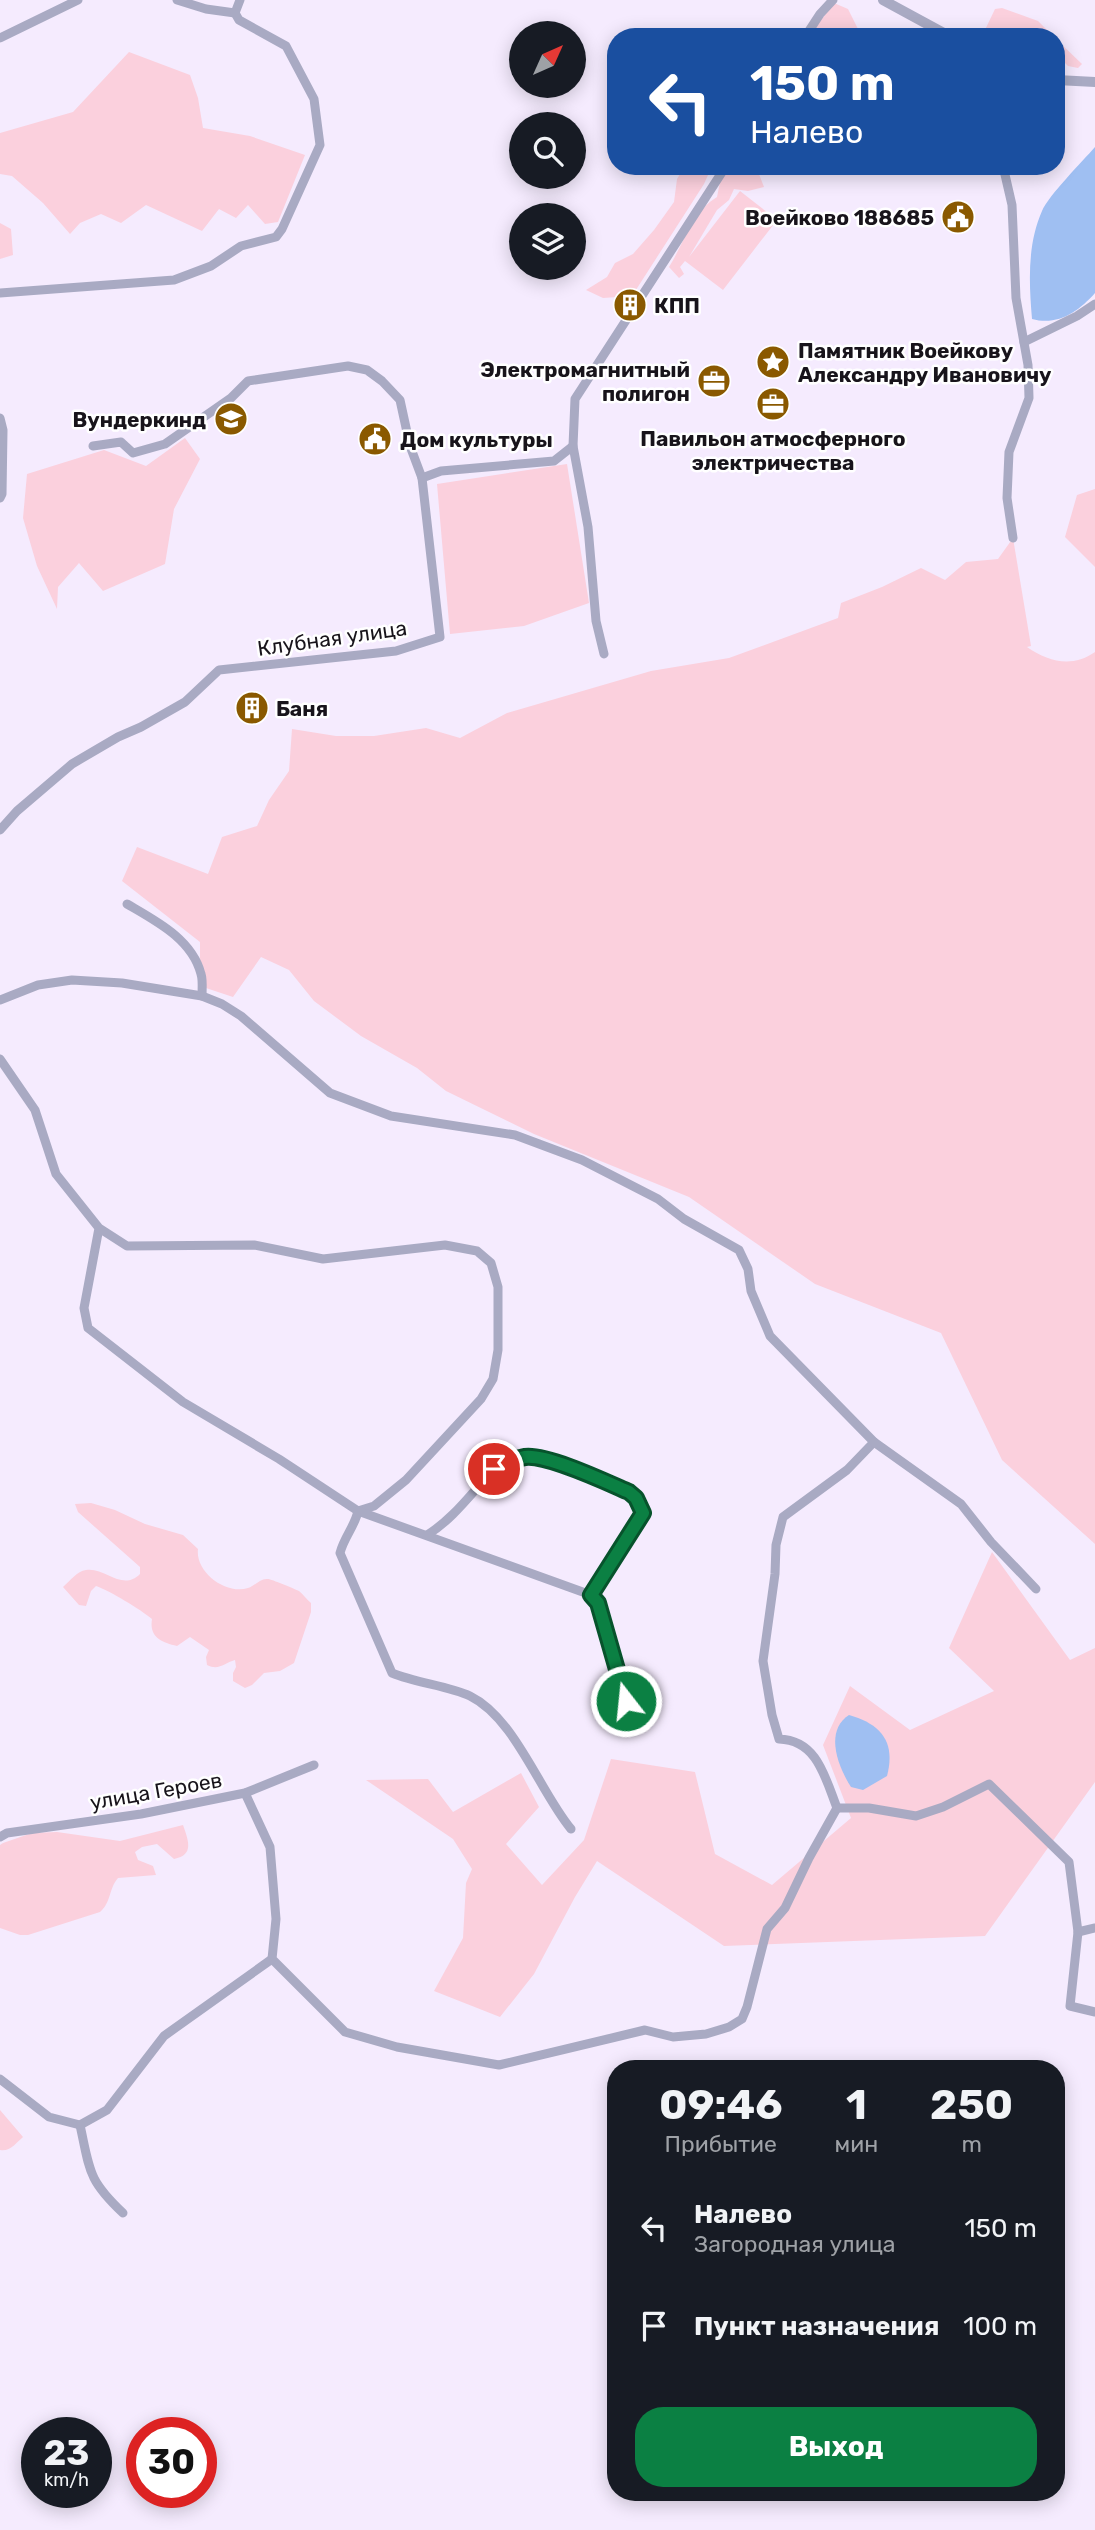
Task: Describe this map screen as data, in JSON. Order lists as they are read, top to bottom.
{
  "streets": {
    "street": ["Клубная улица", "улица Героев"]
  },
  "places": {
    "public building": ["Воейково 188685", "Дом культуры"],
    "building": ["КПП", "Баня"],
    "place": ["Памятник Воейкову Александру Ивановичу"],
    "office": ["Электромагнитный полигон", "Павильон атмосферного электричества"],
    "school or university": ["Вундеркинд"]
  },
  "north": "top right",
  "page": {
    "turn": ["150 m", "Налево"],
    "eta": [
      "09:46",
      "Прибытие",
      "1",
      "мин",
      "250",
      "m"
    ],
    "list": [
      {
        "name": "Налево",
        "note": "Загородная улица",
        "value": "150 m"
      },
      {
        "name": "Пункт назначения",
        "value": "100 m"
      }
    ],
    "buttons": "Выход",
    "speed": "23 km/h",
    "limit": "30"
  }
}
